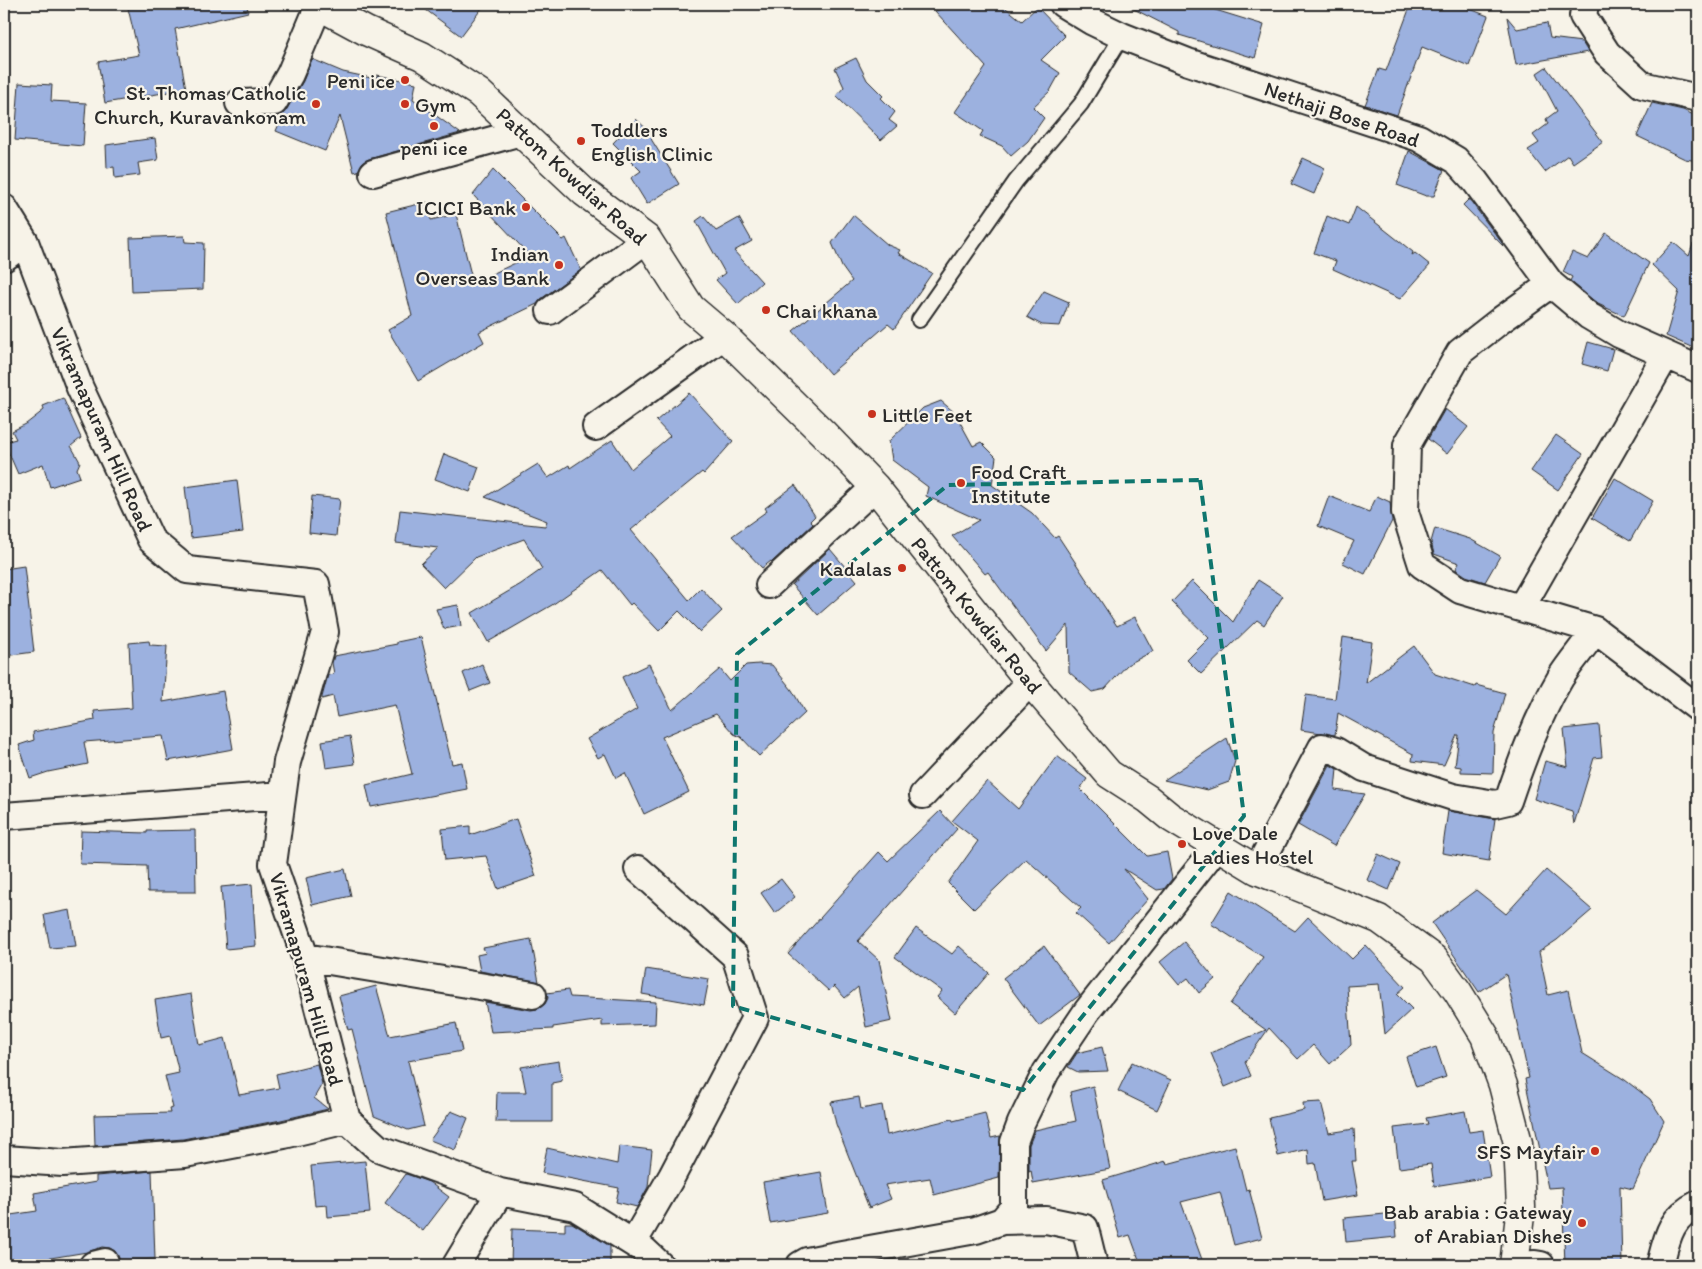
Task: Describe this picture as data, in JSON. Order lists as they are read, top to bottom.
{
  "streets": {
    "main road": ["Pattom Kowdiar Road"],
    "street": ["Nethaji Bose Road", "Vikramapuram Hill Road"]
  },
  "places": [
    "Peni ice",
    "St. Thomas Catholic Church, Kuravankonam",
    "Gym",
    "peni ice",
    "Toddlers English Clinic",
    "ICICI Bank",
    "Indian Overseas Bank",
    "Chai khana",
    "Little Feet",
    "Food Craft Institute",
    "Kadalas",
    "Love Dale Ladies Hostel",
    "SFS Mayfair",
    "Bab arabia : Gateway of Arabian Dishes"
  ]
}
